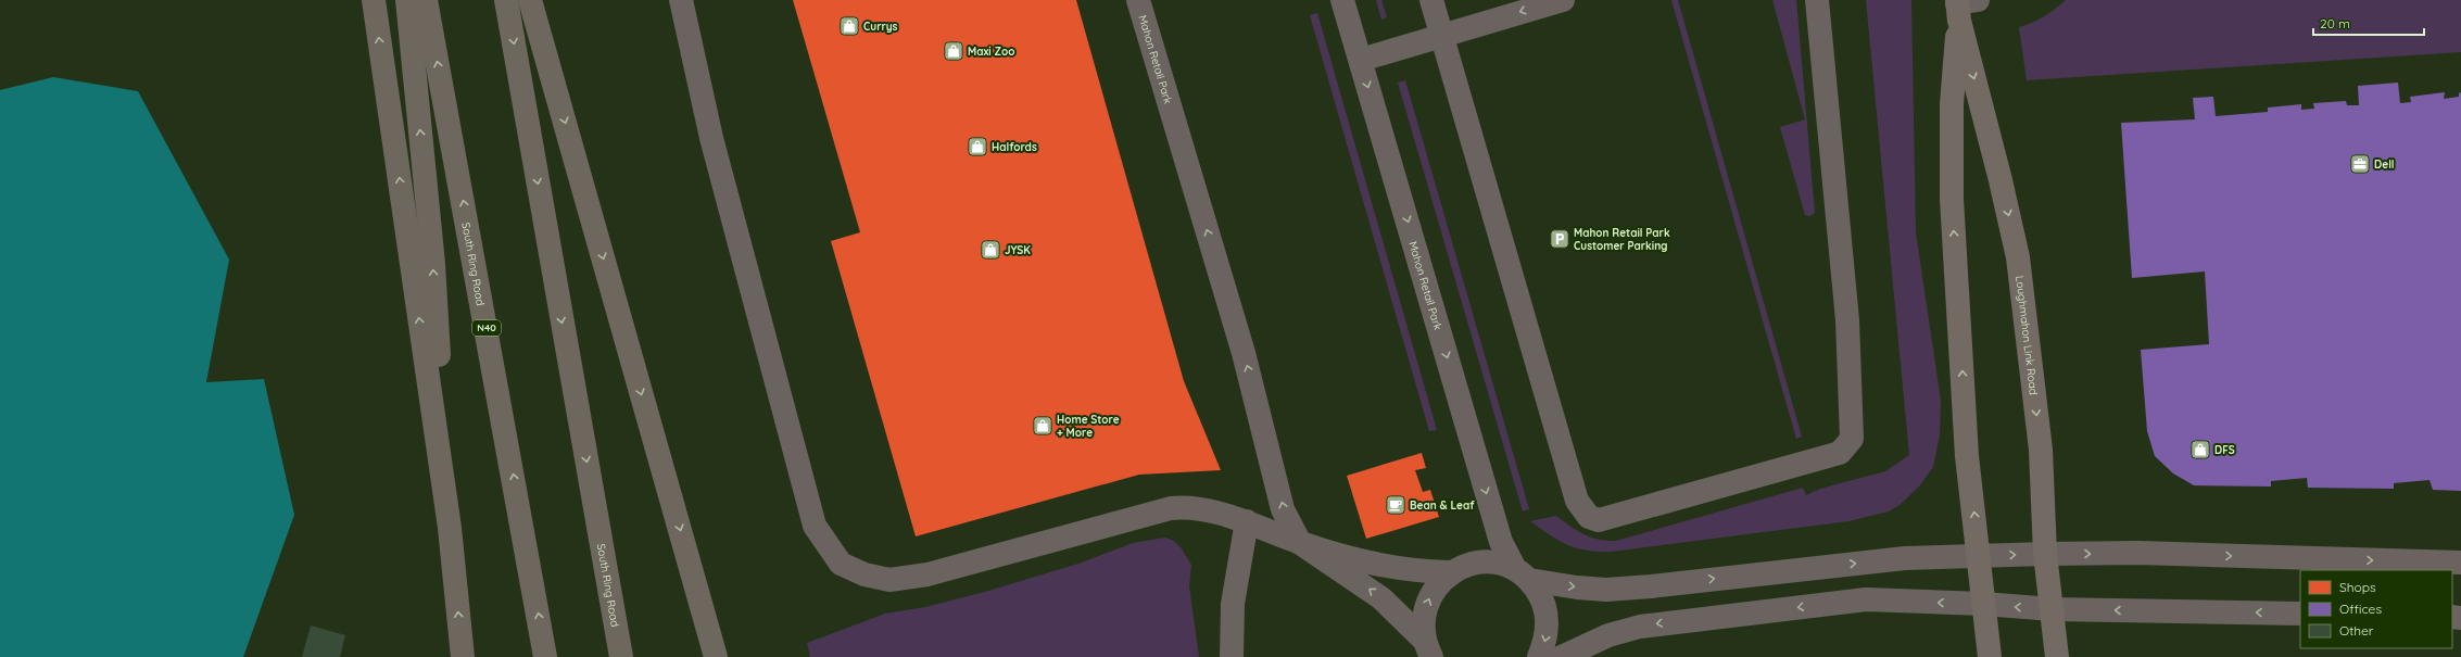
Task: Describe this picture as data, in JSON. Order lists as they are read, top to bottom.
{
  "streets": {
    "highway": ["South Ring Road", "N40"],
    "main road": ["Loughmahon Link Road"],
    "lane": ["Mahon Retail Park"]
  },
  "places": {
    "shop": [
      "Currys",
      "Maxi Zoo",
      "Halfords",
      "JYSK",
      "Home Store + More",
      "DFS"
    ],
    "office": ["Dell"],
    "parking": ["Mahon Retail Park Customer Parking"],
    "cafe": ["Bean & Leaf"]
  },
  "legend": ["Shops", "Offices", "Other"],
  "scale_bar": "20 m"
}
